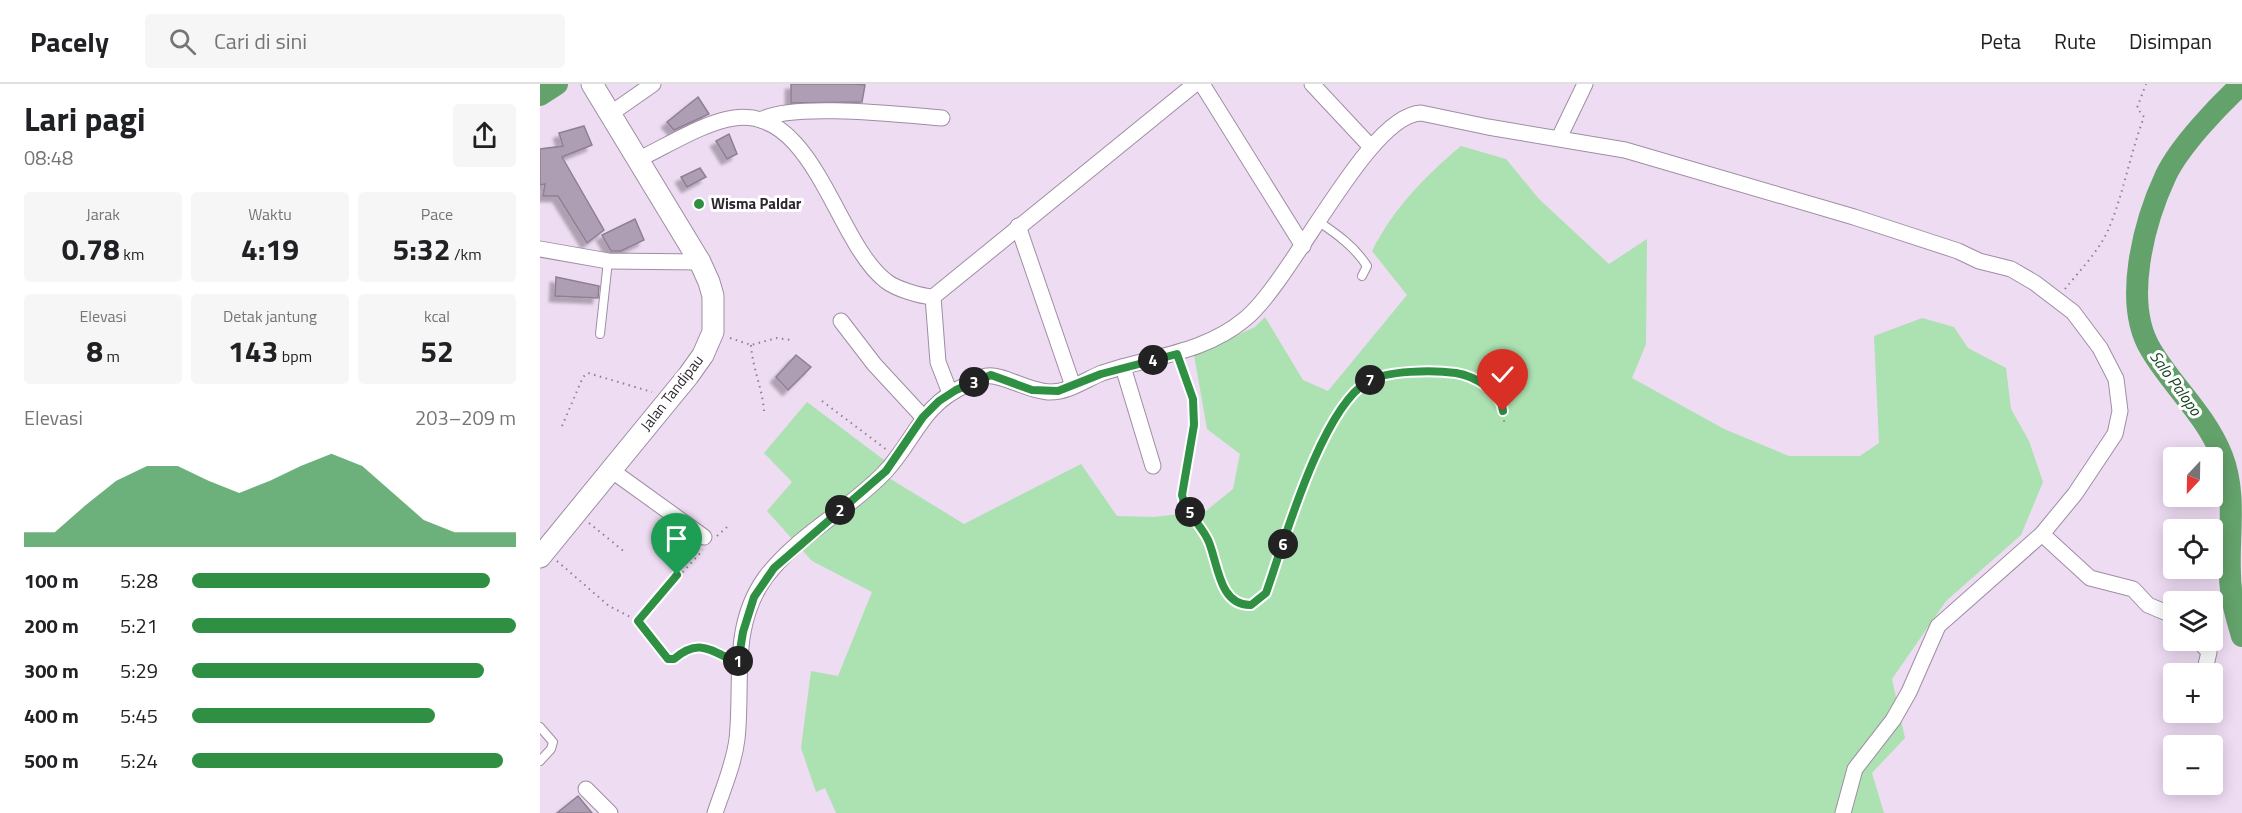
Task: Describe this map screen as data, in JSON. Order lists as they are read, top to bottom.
{
  "streets": {
    "street": ["Jalan Tandipau"]
  },
  "water": ["Salo Palopo"],
  "places": ["Wisma Paldar"],
  "north": "bottom",
  "page": {
    "header": "Pacely",
    "search": "Cari di sini",
    "nav": ["Peta", "Rute", "Disimpan"],
    "heading": ["Lari pagi", "08:48"],
    "stats": [
      ["Jarak", "0.78 km"],
      ["Waktu", "4:19"],
      ["Pace", "5:32 /km"],
      ["Elevasi", "8 m"],
      ["Detak jantung", "143 bpm"],
      ["kcal", "52"]
    ],
    "pins": [
      "4",
      "7",
      "3",
      "2",
      "5",
      "6",
      "1"
    ],
    "chart": ["Elevasi", "203–209 m"],
    "map_buttons": ["+", "−"],
    "list": [
      {
        "name": "100 m",
        "note": "5:28"
      },
      {
        "name": "200 m",
        "note": "5:21"
      },
      {
        "name": "300 m",
        "note": "5:29"
      },
      {
        "name": "400 m",
        "note": "5:45"
      },
      {
        "name": "500 m",
        "note": "5:24"
      }
    ]
  }
}
